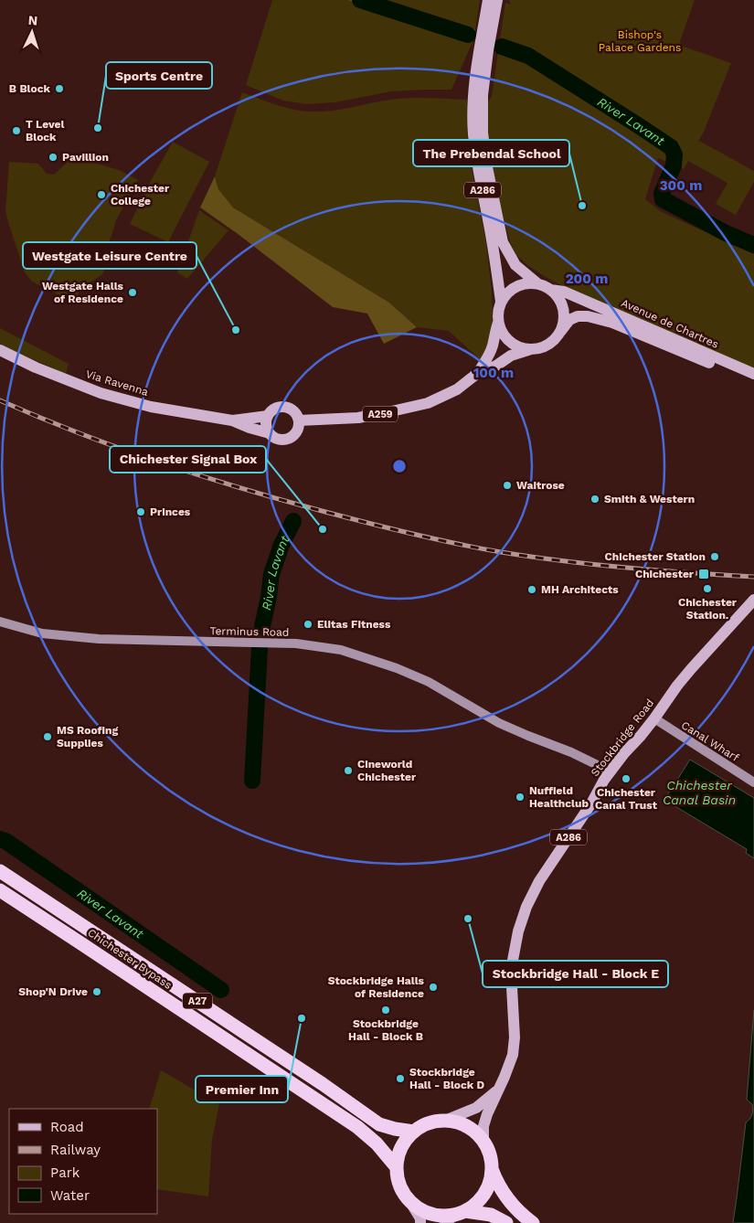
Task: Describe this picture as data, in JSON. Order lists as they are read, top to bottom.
{
  "streets": {
    "highway": ["Chichester Bypass", "A27"],
    "main road": [
      "A286",
      "Avenue de Chartres",
      "Via Ravenna",
      "A259",
      "Stockbridge Road"
    ],
    "street": ["Terminus Road", "Canal Wharf"]
  },
  "crossings": [
    ["A286", "Avenue de Chartres"],
    ["A286", "A259"],
    ["Avenue de Chartres", "A259"],
    ["Via Ravenna", "A259"],
    ["Terminus Road", "Stockbridge Road"],
    ["Stockbridge Road", "Canal Wharf"],
    ["Stockbridge Road", "Chichester Bypass"]
  ],
  "water": ["River Lavant", "Chichester Canal Basin"],
  "parks": ["Bishop's Palace Gardens"],
  "places": {
    "other": [
      "B Block",
      "Sports Centre",
      "T Level Block",
      "Pavillion",
      "Chichester College",
      "The Prebendal School",
      "Westgate Halls of Residence",
      "Westgate Leisure Centre",
      "Waitrose",
      "Smith & Western",
      "Princes",
      "Chichester Signal Box",
      "Chichester Station",
      "Chichester Station.",
      "MH Architects",
      "Elitas Fitness",
      "MS Roofing Supplies",
      "Cineworld Chichester",
      "Chichester Canal Trust",
      "Nuffield Healthclub",
      "Stockbridge Hall - Block E",
      "Stockbridge Halls of Residence",
      "Shop'N Drive",
      "Stockbridge Hall - Block B",
      "Premier Inn",
      "Stockbridge Hall - Block D"
    ],
    "transit": ["Chichester"]
  },
  "legend": [
    "Road",
    "Railway",
    "Park",
    "Water"
  ],
  "north": "top",
  "rings": ["300 m", "200 m", "100 m"]
}
